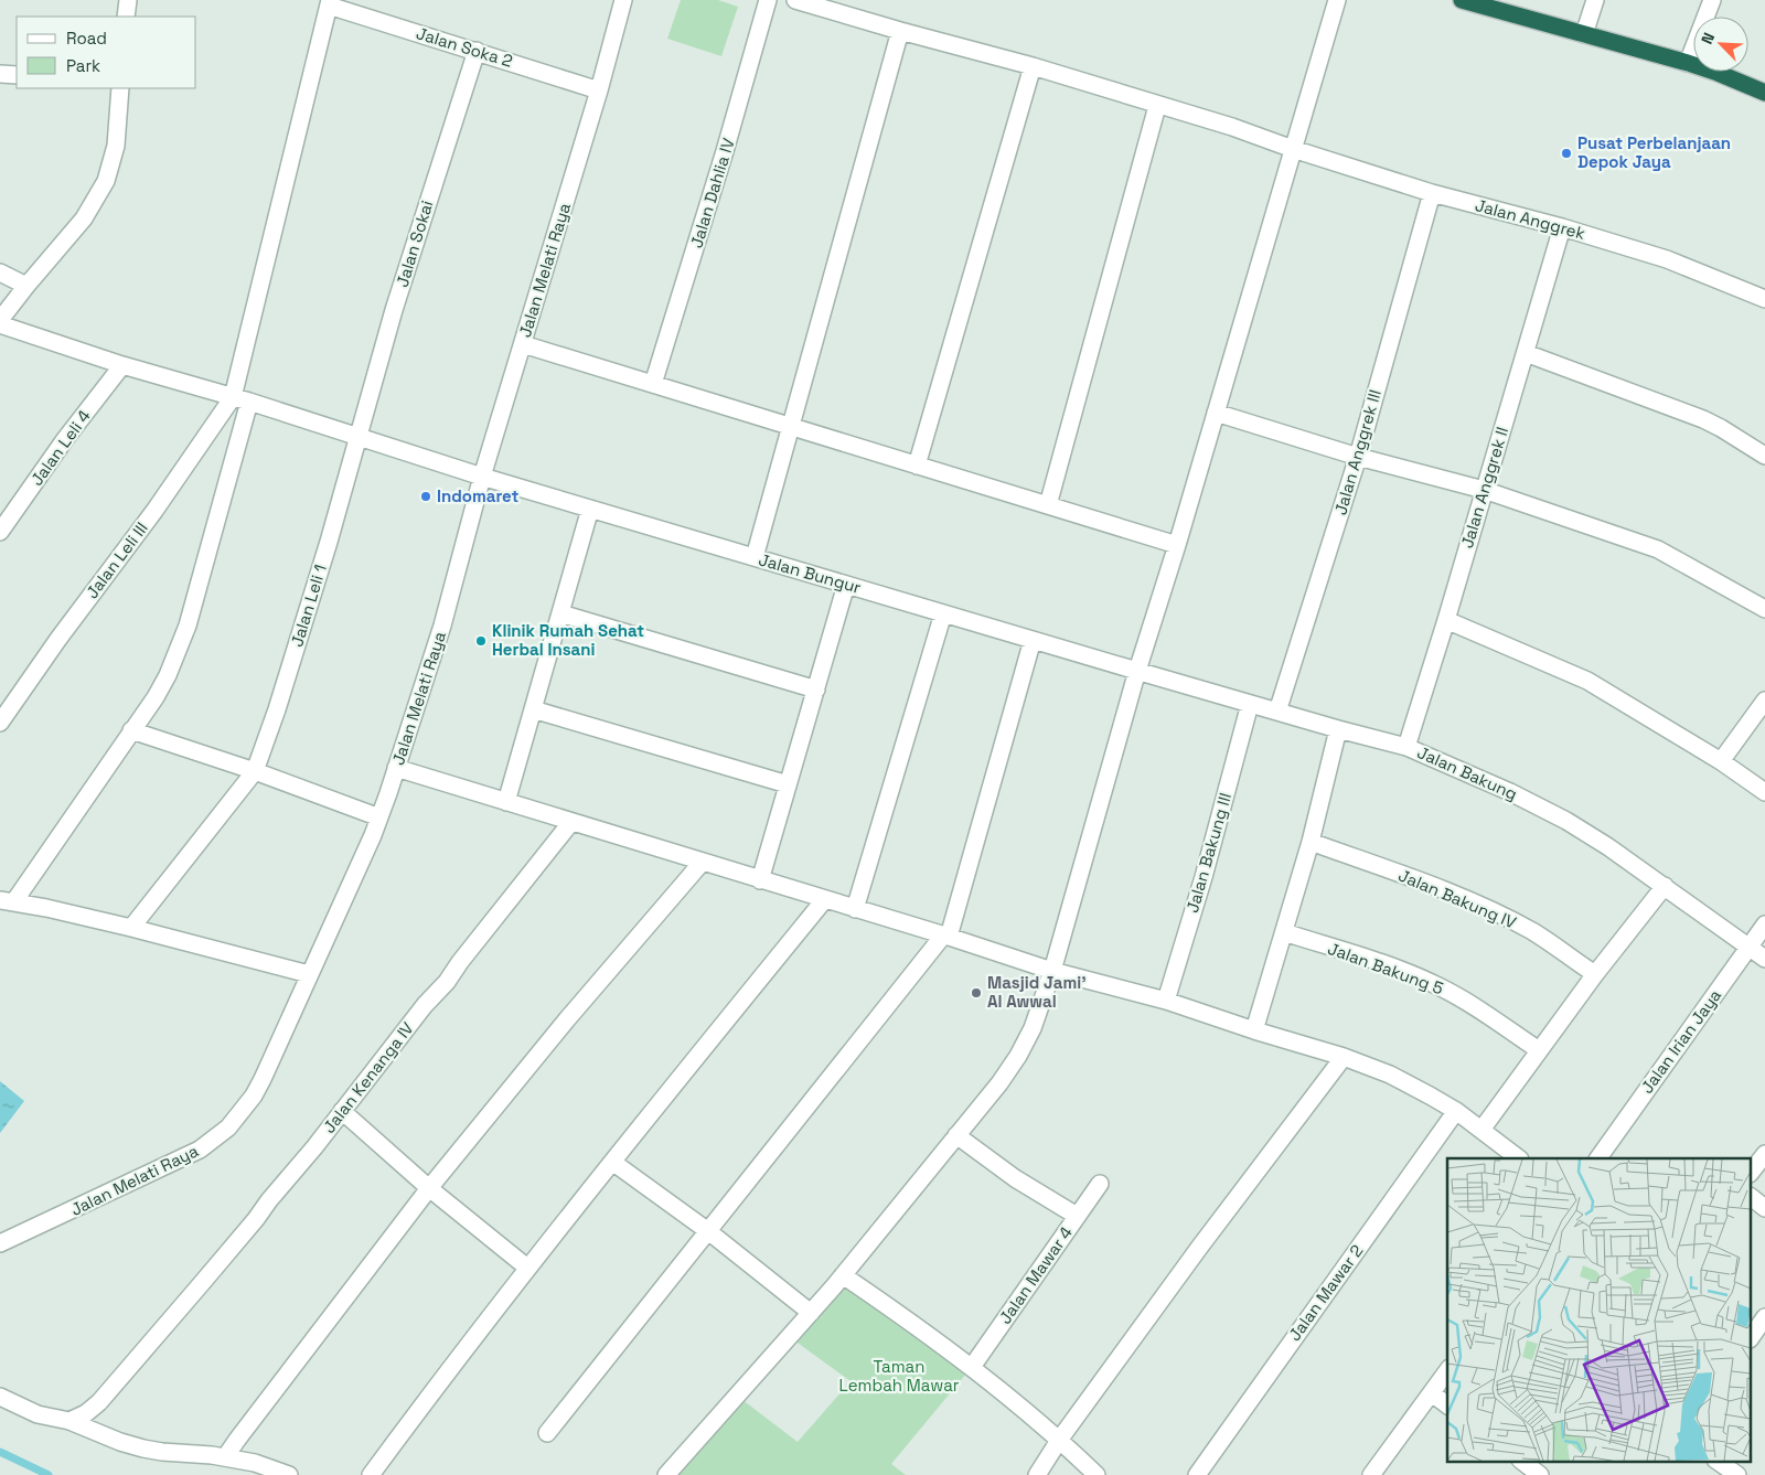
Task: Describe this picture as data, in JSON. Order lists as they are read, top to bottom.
{
  "streets": {
    "street": [
      "Jalan Soka 2",
      "Jalan Dahlia IV",
      "Jalan Anggrek",
      "Jalan Sokai",
      "Jalan Melati Raya",
      "Jalan Leli 4",
      "Jalan Anggrek III",
      "Jalan Anggrek II",
      "Jalan Leli III",
      "Jalan Bungur",
      "Jalan Leli 1",
      "Jalan Bakung",
      "Jalan Bakung III",
      "Jalan Bakung IV",
      "Jalan Bakung 5",
      "Jalan Irian Jaya",
      "Jalan Kenanga IV",
      "Jalan Mawar 4",
      "Jalan Mawar 2"
    ]
  },
  "crossings": [
    ["Jalan Soka 2", "Jalan Sokai"],
    ["Jalan Soka 2", "Jalan Melati Raya"],
    ["Jalan Anggrek", "Jalan Anggrek III"],
    ["Jalan Anggrek", "Jalan Anggrek II"],
    ["Jalan Sokai", "Jalan Bungur"],
    ["Jalan Sokai", "Jalan Leli 1"],
    ["Jalan Melati Raya", "Jalan Bungur"],
    ["Jalan Leli 4", "Jalan Bungur"],
    ["Jalan Anggrek III", "Jalan Bakung"],
    ["Jalan Anggrek II", "Jalan Bakung"],
    ["Jalan Leli III", "Jalan Bungur"],
    ["Jalan Bungur", "Jalan Leli 1"],
    ["Jalan Bungur", "Jalan Bakung"],
    ["Jalan Bakung", "Jalan Bakung III"],
    ["Jalan Bakung", "Jalan Irian Jaya"]
  ],
  "parks": ["Taman Lembah Mawar"],
  "places": [
    "Pusat Perbelanjaan Depok Jaya",
    "Indomaret",
    "Klinik Rumah Sehat Herbal Insani",
    "Masjid Jami' Al Awwal"
  ],
  "legend": ["Road", "Park"],
  "north": "top left"
}
